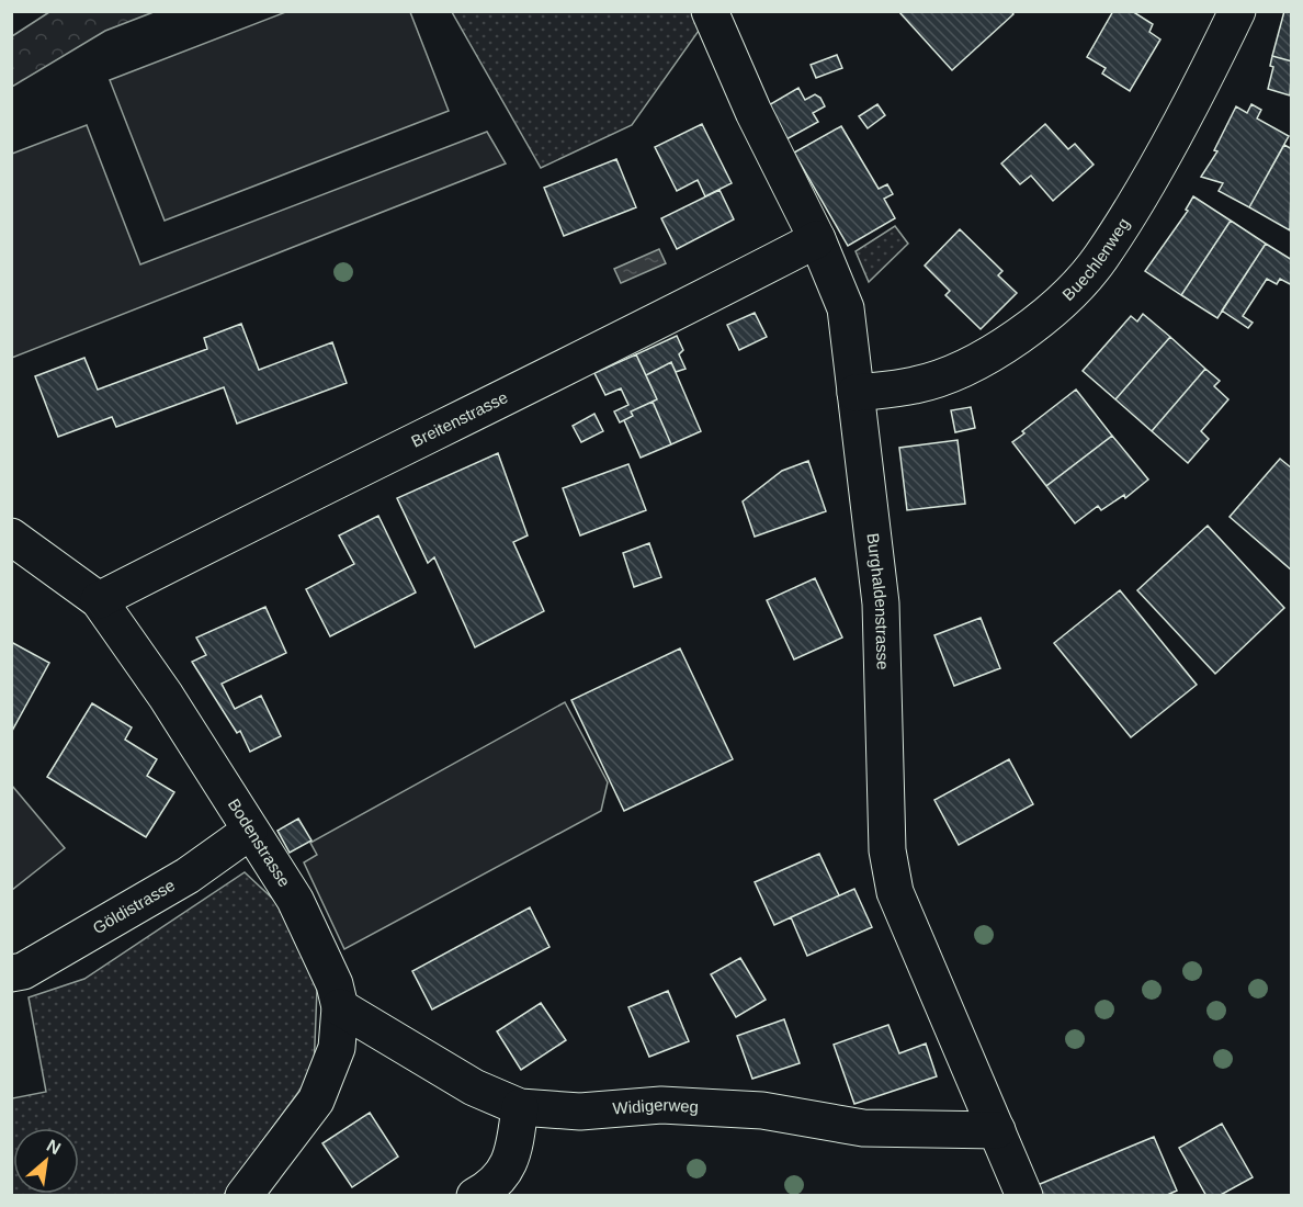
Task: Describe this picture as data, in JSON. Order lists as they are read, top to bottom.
{
  "streets": {
    "street": [
      "Buechlenweg",
      "Breitenstrasse",
      "Burghaldenstrasse",
      "Bodenstrasse",
      "Göldistrasse",
      "Widigerweg"
    ]
  },
  "crossings": [
    ["Buechlenweg", "Burghaldenstrasse"],
    ["Breitenstrasse", "Burghaldenstrasse"],
    ["Breitenstrasse", "Bodenstrasse"],
    ["Burghaldenstrasse", "Widigerweg"],
    ["Bodenstrasse", "Göldistrasse"],
    ["Bodenstrasse", "Widigerweg"]
  ],
  "north": "top right"
}
